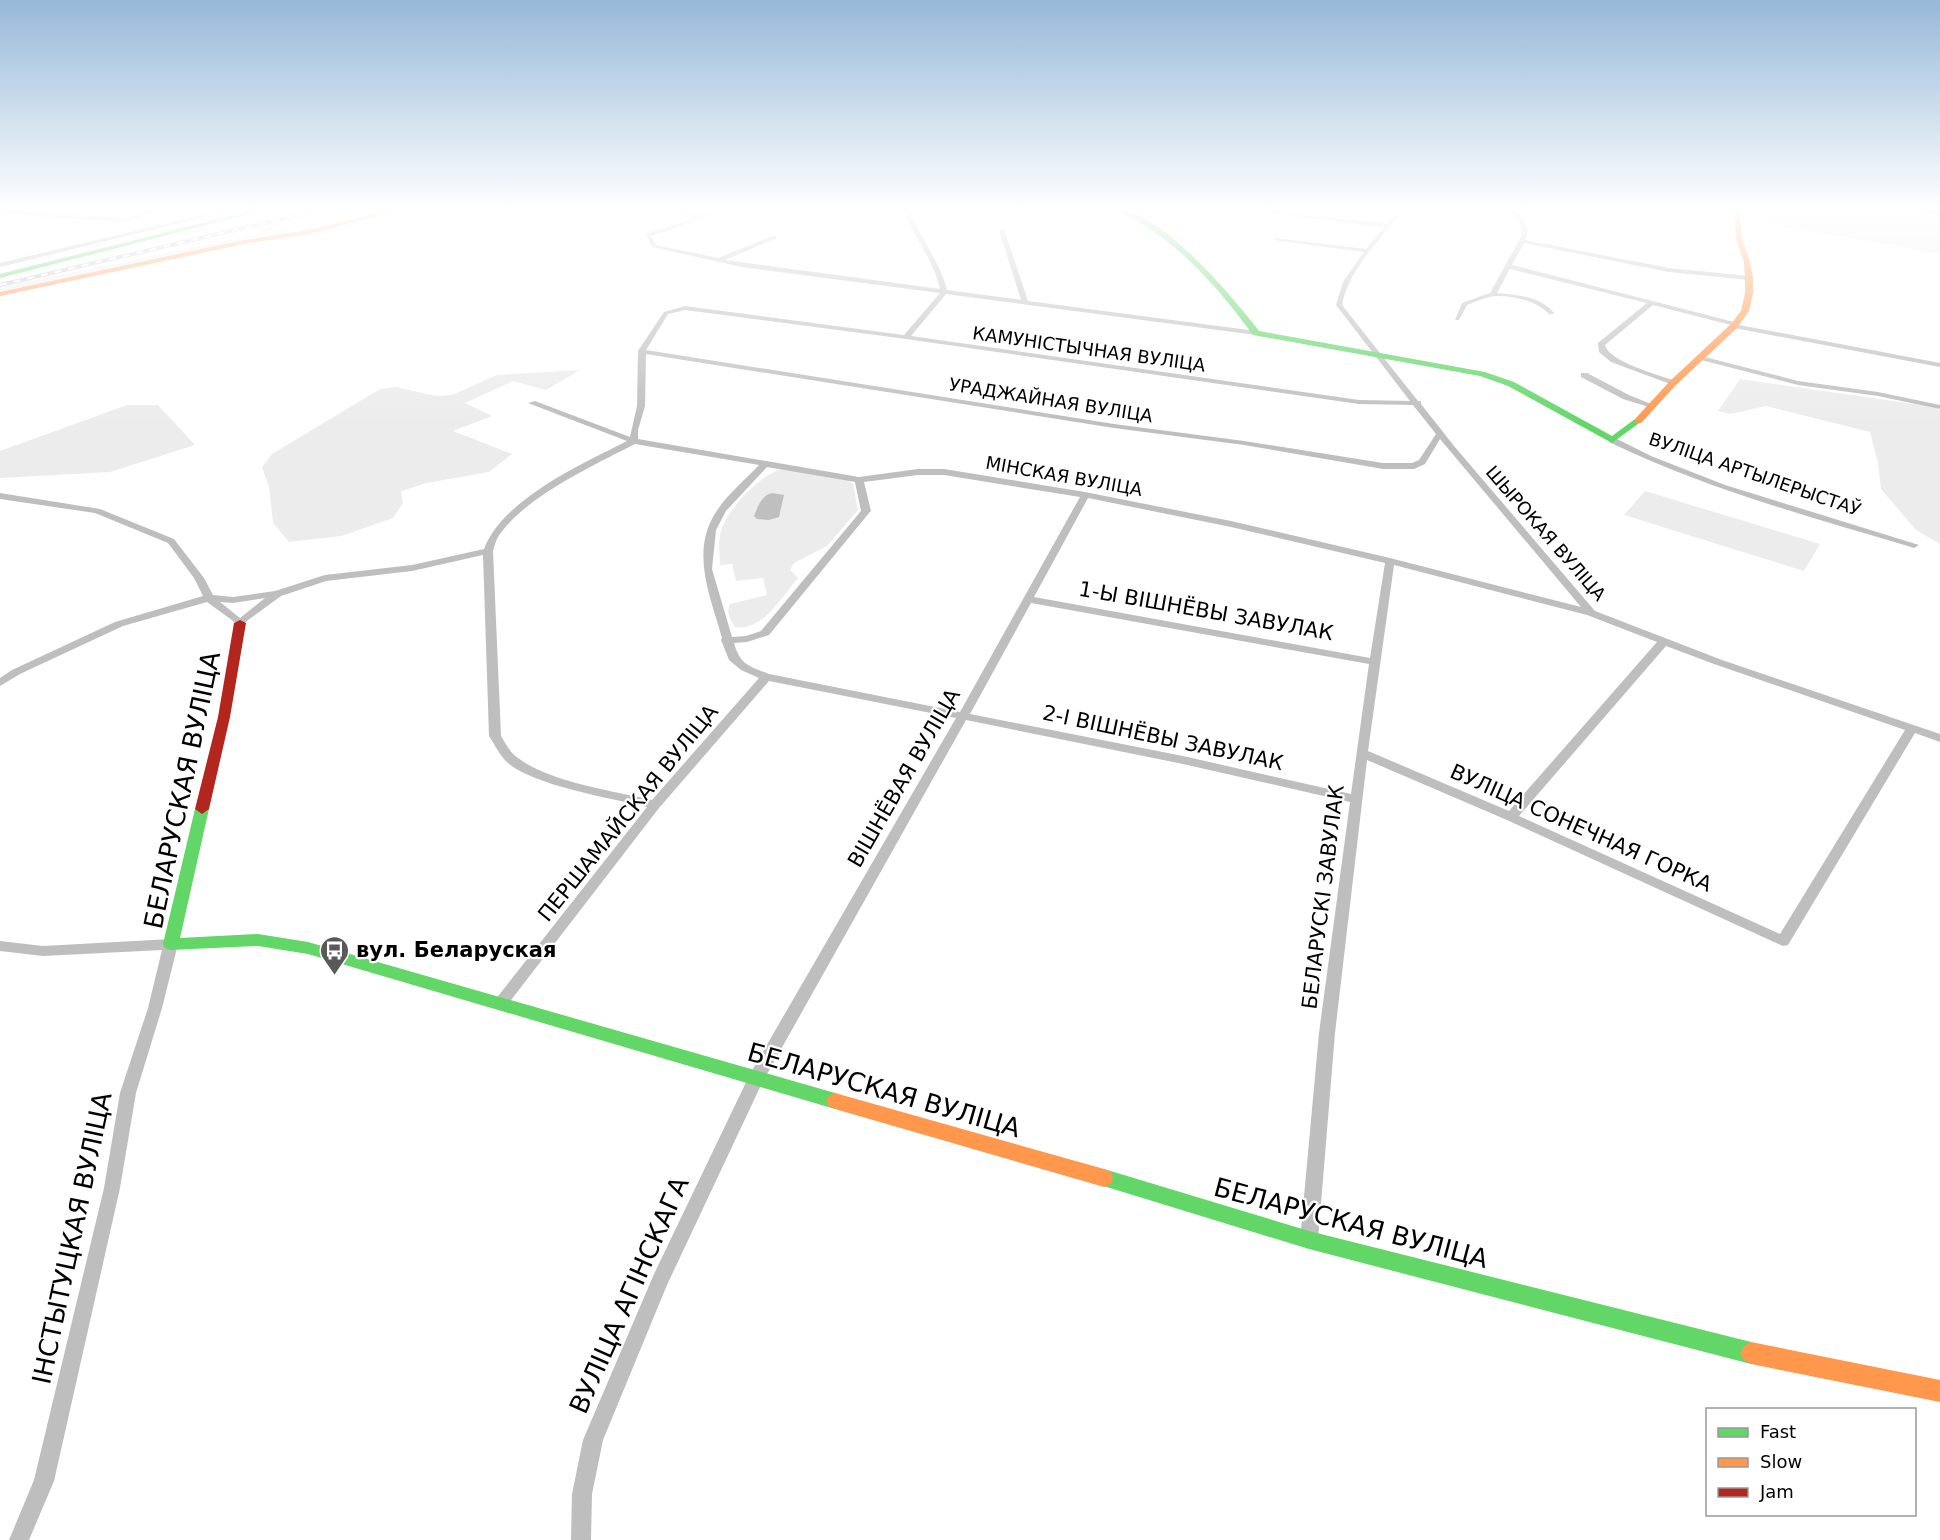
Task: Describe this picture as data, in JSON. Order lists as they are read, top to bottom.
{
  "streets": {
    "main road": ["ВУЛІЦА АРТЫЛЕРЫСТАЎ", "БЕЛАРУСКАЯ ВУЛІЦА"],
    "street": [
      "КАМУНІСТЫЧНАЯ ВУЛІЦА",
      "УРАДЖАЙНАЯ ВУЛІЦА",
      "МІНСКАЯ ВУЛІЦА",
      "ШЫРОКАЯ ВУЛІЦА",
      "1-Ы ВІШНЁВЫ ЗАВУЛАК",
      "2-І ВІШНЁВЫ ЗАВУЛАК",
      "ВІШНЁВАЯ ВУЛІЦА",
      "ПЕРШАМАЙСКАЯ ВУЛІЦА",
      "ВУЛІЦА СОНЕЧНАЯ ГОРКА",
      "БЕЛАРУСКІ ЗАВУЛАК",
      "ІНСТЫТУЦКАЯ ВУЛІЦА",
      "ВУЛІЦА АГІНСКАГА"
    ]
  },
  "crossings": [
    ["КАМУНІСТЫЧНАЯ ВУЛІЦА", "УРАДЖАЙНАЯ ВУЛІЦА"],
    ["КАМУНІСТЫЧНАЯ ВУЛІЦА", "ШЫРОКАЯ ВУЛІЦА"],
    ["УРАДЖАЙНАЯ ВУЛІЦА", "ШЫРОКАЯ ВУЛІЦА"],
    ["ВУЛІЦА АРТЫЛЕРЫСТАЎ", "ШЫРОКАЯ ВУЛІЦА"],
    ["МІНСКАЯ ВУЛІЦА", "ШЫРОКАЯ ВУЛІЦА"],
    ["МІНСКАЯ ВУЛІЦА", "2-І ВІШНЁВЫ ЗАВУЛАК"],
    ["МІНСКАЯ ВУЛІЦА", "ВІШНЁВАЯ ВУЛІЦА"],
    ["МІНСКАЯ ВУЛІЦА", "БЕЛАРУСКІ ЗАВУЛАК"],
    ["ШЫРОКАЯ ВУЛІЦА", "ВУЛІЦА СОНЕЧНАЯ ГОРКА"],
    ["1-Ы ВІШНЁВЫ ЗАВУЛАК", "ВІШНЁВАЯ ВУЛІЦА"],
    ["1-Ы ВІШНЁВЫ ЗАВУЛАК", "БЕЛАРУСКІ ЗАВУЛАК"],
    ["2-І ВІШНЁВЫ ЗАВУЛАК", "ВІШНЁВАЯ ВУЛІЦА"],
    ["2-І ВІШНЁВЫ ЗАВУЛАК", "ПЕРШАМАЙСКАЯ ВУЛІЦА"],
    ["2-І ВІШНЁВЫ ЗАВУЛАК", "БЕЛАРУСКІ ЗАВУЛАК"],
    ["ВІШНЁВАЯ ВУЛІЦА", "БЕЛАРУСКАЯ ВУЛІЦА"],
    ["ВІШНЁВАЯ ВУЛІЦА", "ВУЛІЦА АГІНСКАГА"],
    ["БЕЛАРУСКАЯ ВУЛІЦА", "ПЕРШАМАЙСКАЯ ВУЛІЦА"],
    ["БЕЛАРУСКАЯ ВУЛІЦА", "БЕЛАРУСКІ ЗАВУЛАК"],
    ["БЕЛАРУСКАЯ ВУЛІЦА", "ІНСТЫТУЦКАЯ ВУЛІЦА"],
    ["БЕЛАРУСКАЯ ВУЛІЦА", "ВУЛІЦА АГІНСКАГА"],
    ["ВУЛІЦА СОНЕЧНАЯ ГОРКА", "БЕЛАРУСКІ ЗАВУЛАК"]
  ],
  "places": {
    "bus stop": ["вул. Беларуская"]
  },
  "legend": ["Fast", "Slow", "Jam"]
}
